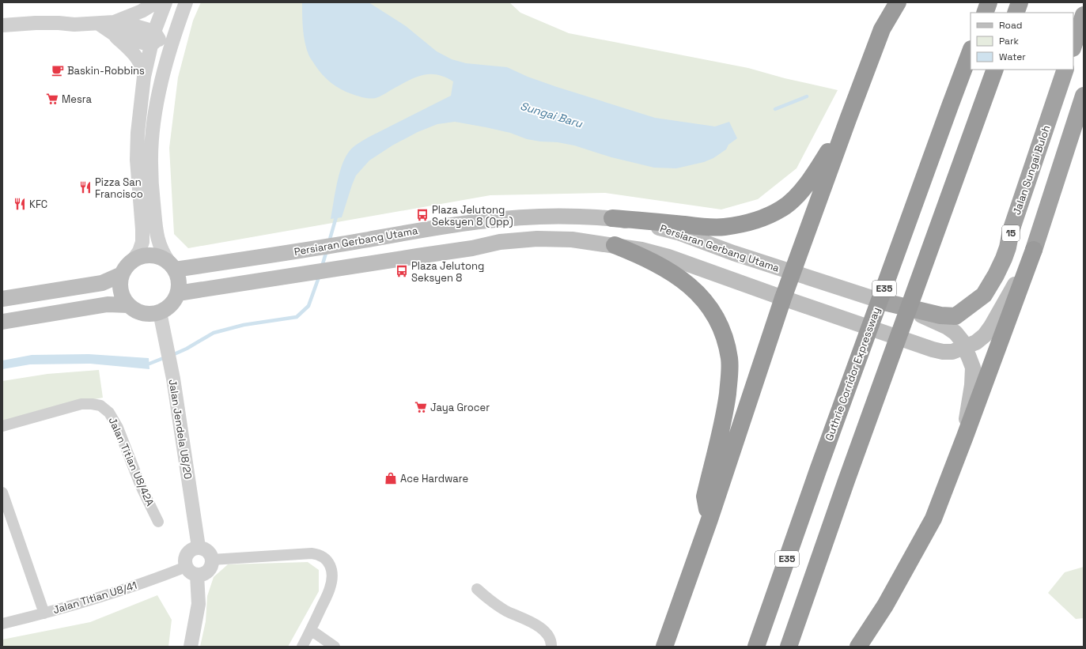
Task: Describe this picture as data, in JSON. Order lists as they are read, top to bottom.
{
  "streets": {
    "highway": [
      "Jalan Sungai Buloh",
      "15",
      "E35",
      "Guthrie Corridor Expressway"
    ],
    "main road": ["Persiaran Gerbang Utama"],
    "street": ["Jalan Jendela U8/20", "Jalan Titian U8/42A", "Jalan Titian U8/41"]
  },
  "crossings": [
    ["Jalan Sungai Buloh", "Persiaran Gerbang Utama"],
    ["Persiaran Gerbang Utama", "Jalan Jendela U8/20"],
    ["Jalan Jendela U8/20", "Jalan Titian U8/41"]
  ],
  "water": ["Sungai Baru"],
  "places": {
    "cafe": ["Baskin-Robbins"],
    "supermarket": ["Mesra", "Jaya Grocer"],
    "restaurant": ["Pizza San Francisco", "KFC"],
    "bus stop": ["Plaza Jelutong Seksyen 8 (Opp)", "Plaza Jelutong Seksyen 8"],
    "shop": ["Ace Hardware"]
  },
  "legend": ["Road", "Park", "Water"]
}
